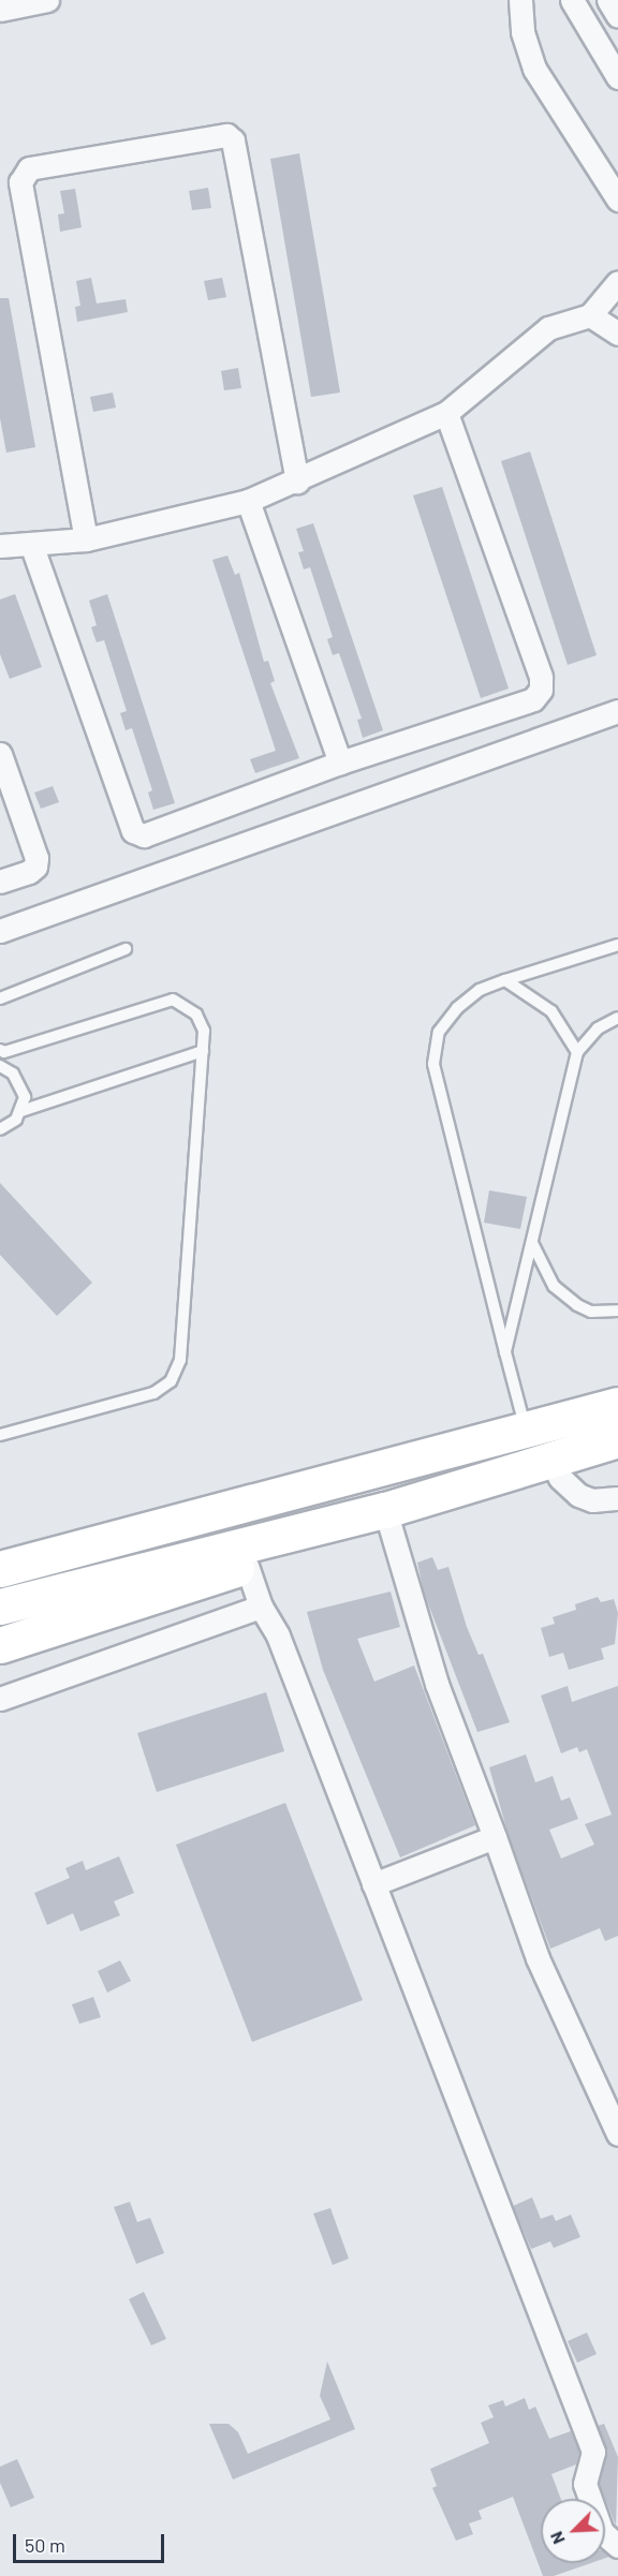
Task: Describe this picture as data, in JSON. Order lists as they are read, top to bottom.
{
  "scale_bar": "50 m",
  "north": "bottom left"
}
